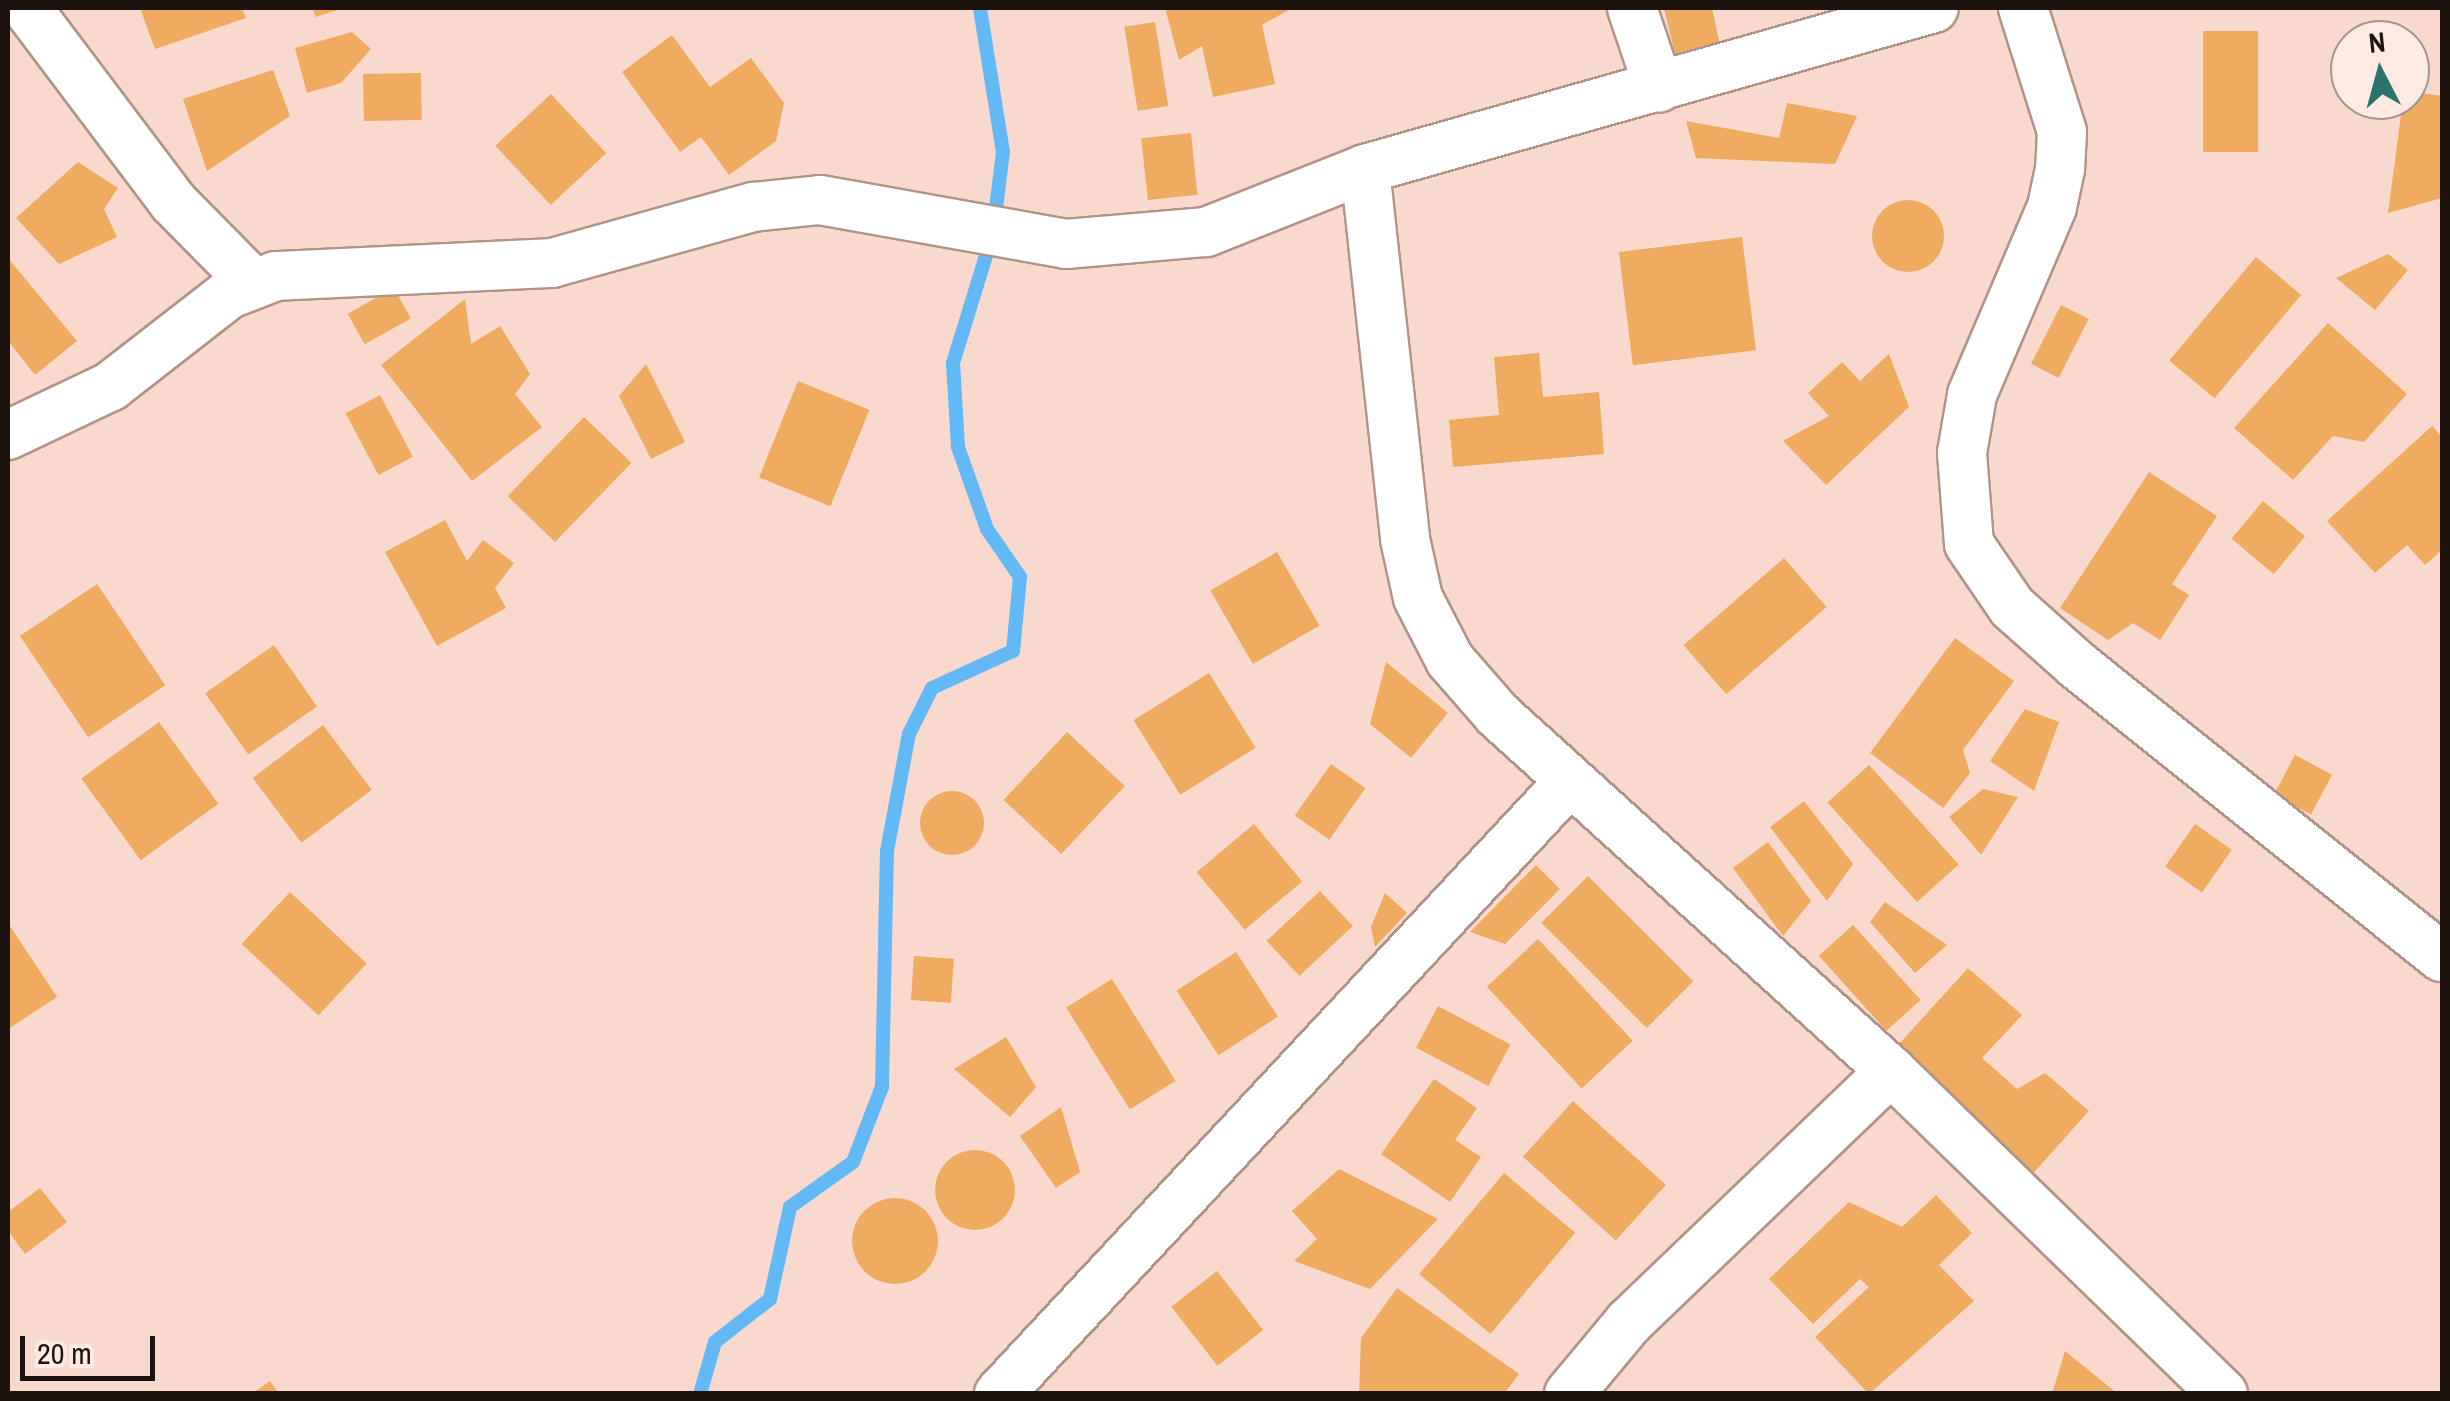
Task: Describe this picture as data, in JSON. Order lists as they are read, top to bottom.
{
  "scale_bar": "20 m",
  "north": "top"
}
